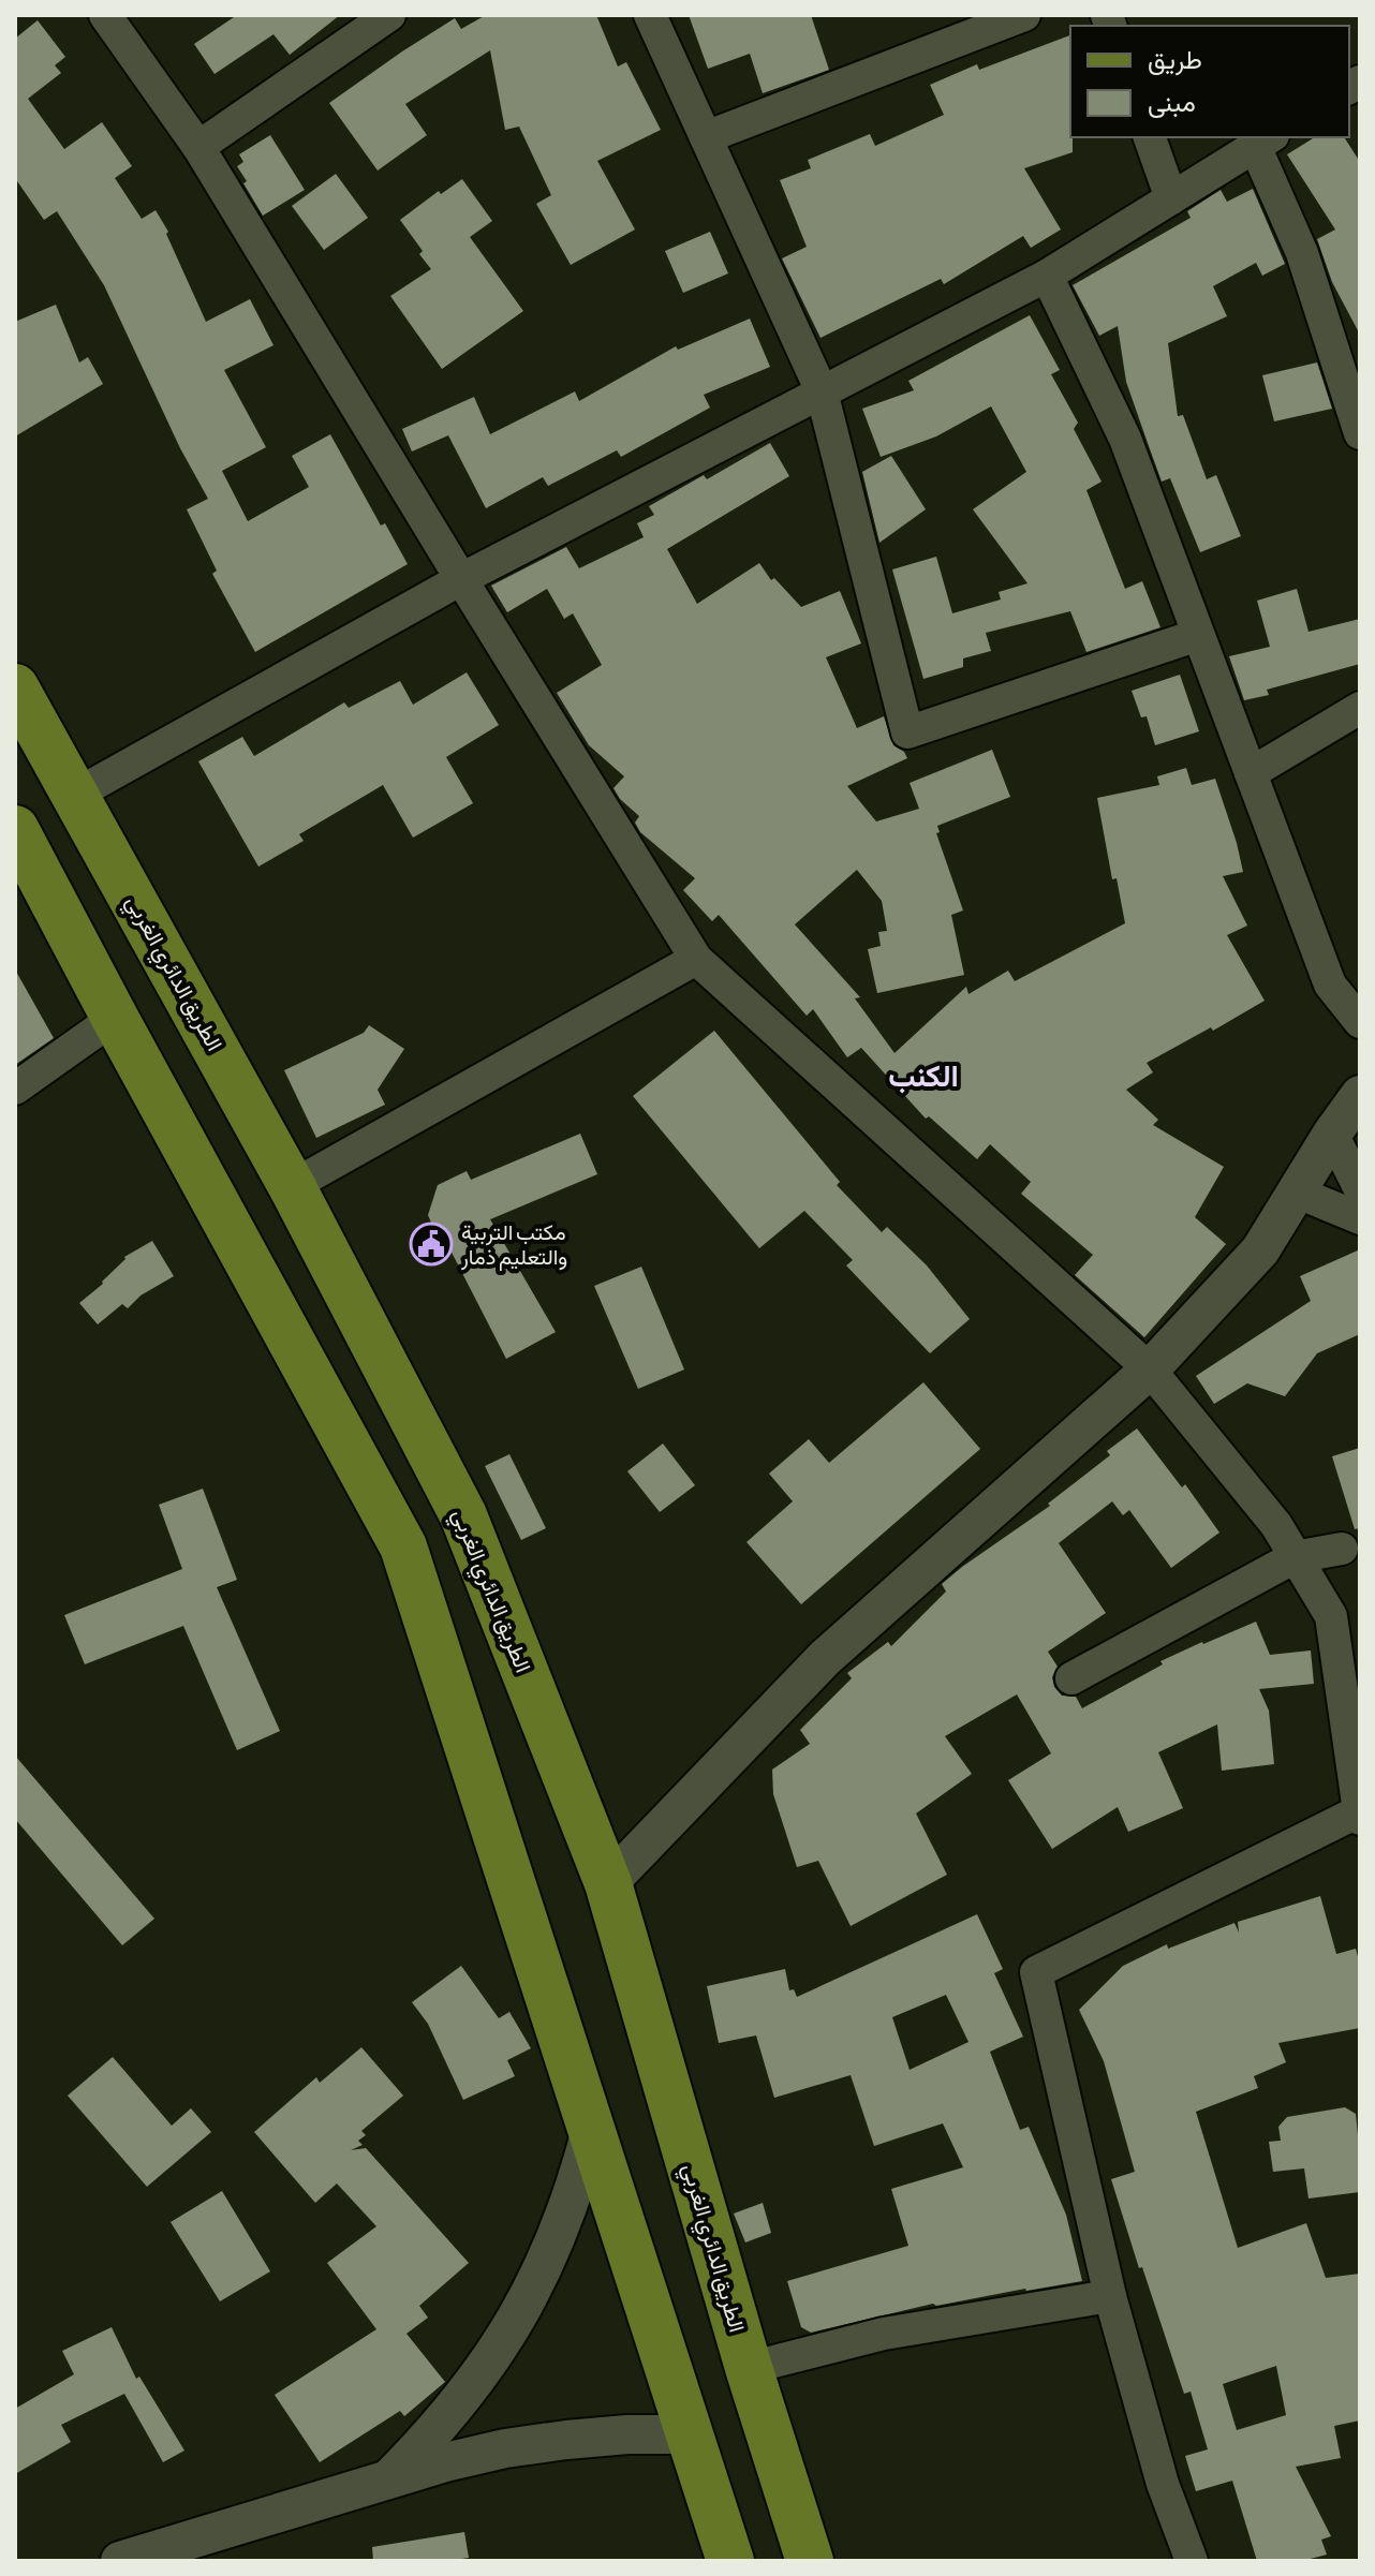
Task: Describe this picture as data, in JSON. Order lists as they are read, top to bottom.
{
  "streets": {
    "main road": ["الطريق الدائري الغربي"]
  },
  "districts": ["الكنب"],
  "places": {
    "public building": ["مكتب التربية والتعليم ذمار"]
  },
  "legend": ["طريق", "مبنى"]
}
